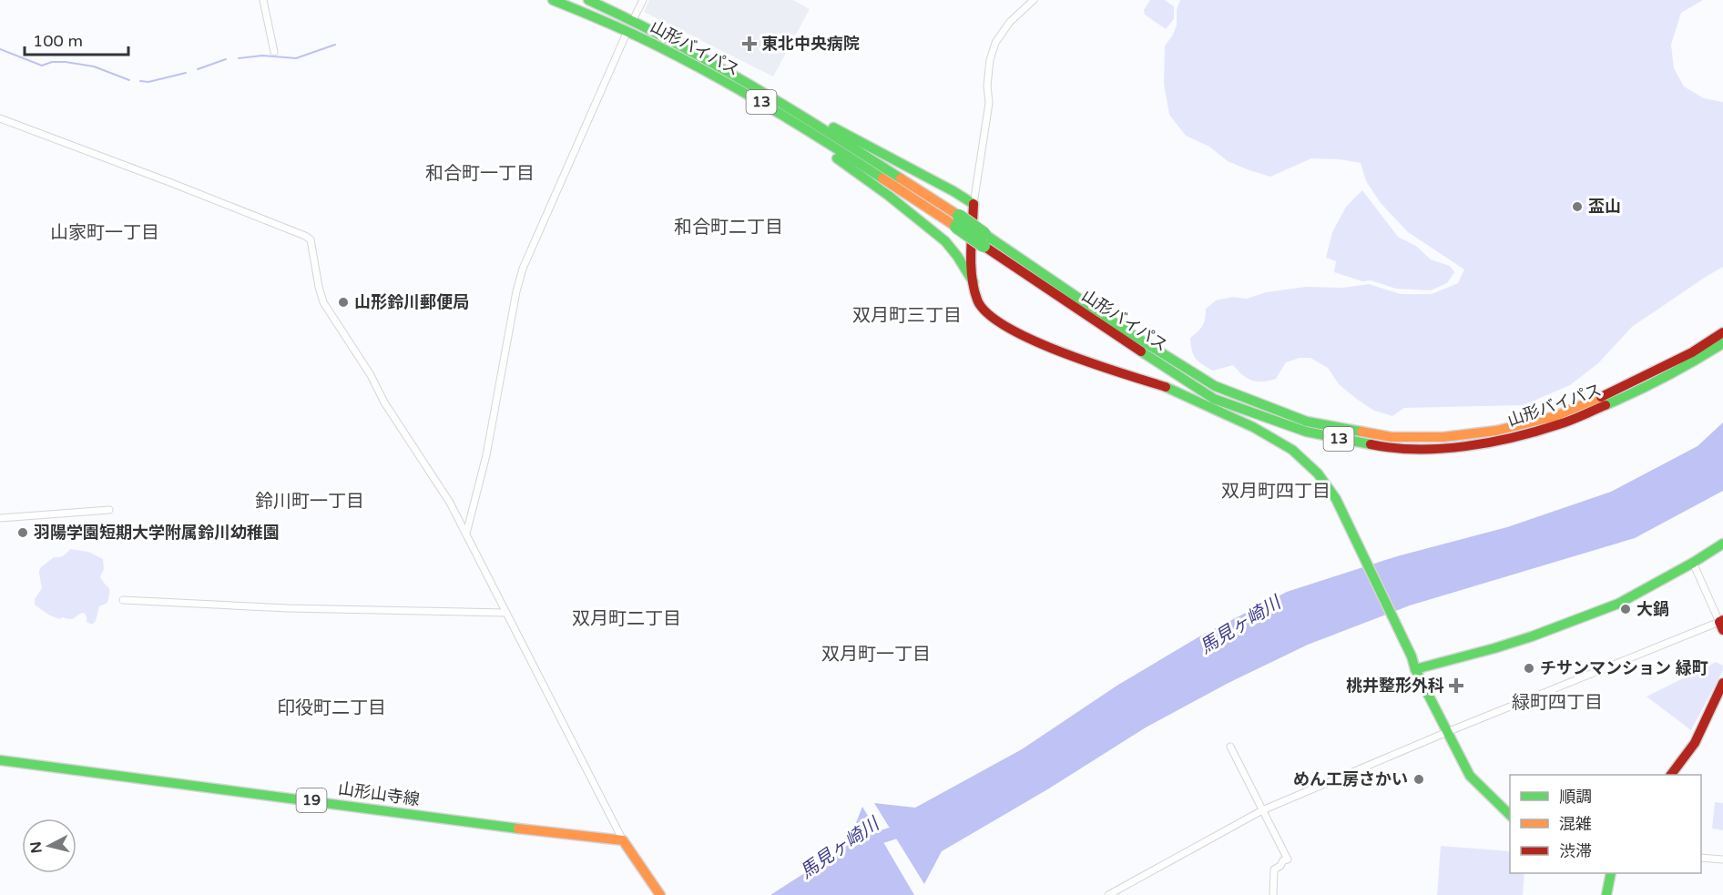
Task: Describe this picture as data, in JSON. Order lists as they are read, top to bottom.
{
  "streets": {
    "main road": [
      "山形バイパス",
      "13",
      "山形山寺線",
      "19"
    ]
  },
  "districts": [
    "和合町一丁目",
    "和合町二丁目",
    "山家町一丁目",
    "双月町三丁目",
    "双月町四丁目",
    "鈴川町一丁目",
    "双月町二丁目",
    "双月町一丁目",
    "緑町四丁目",
    "印役町二丁目"
  ],
  "water": ["馬見ヶ崎川"],
  "places": {
    "health": ["東北中央病院", "桃井整形外科"],
    "other": [
      "盃山",
      "山形鈴川郵便局",
      "羽陽学園短期大学附属鈴川幼稚園",
      "大鍋",
      "チサンマンション 緑町",
      "めん工房さかい"
    ]
  },
  "legend": ["順調", "混雑", "渋滞"],
  "scale_bar": "100 m",
  "north": "left"
}
